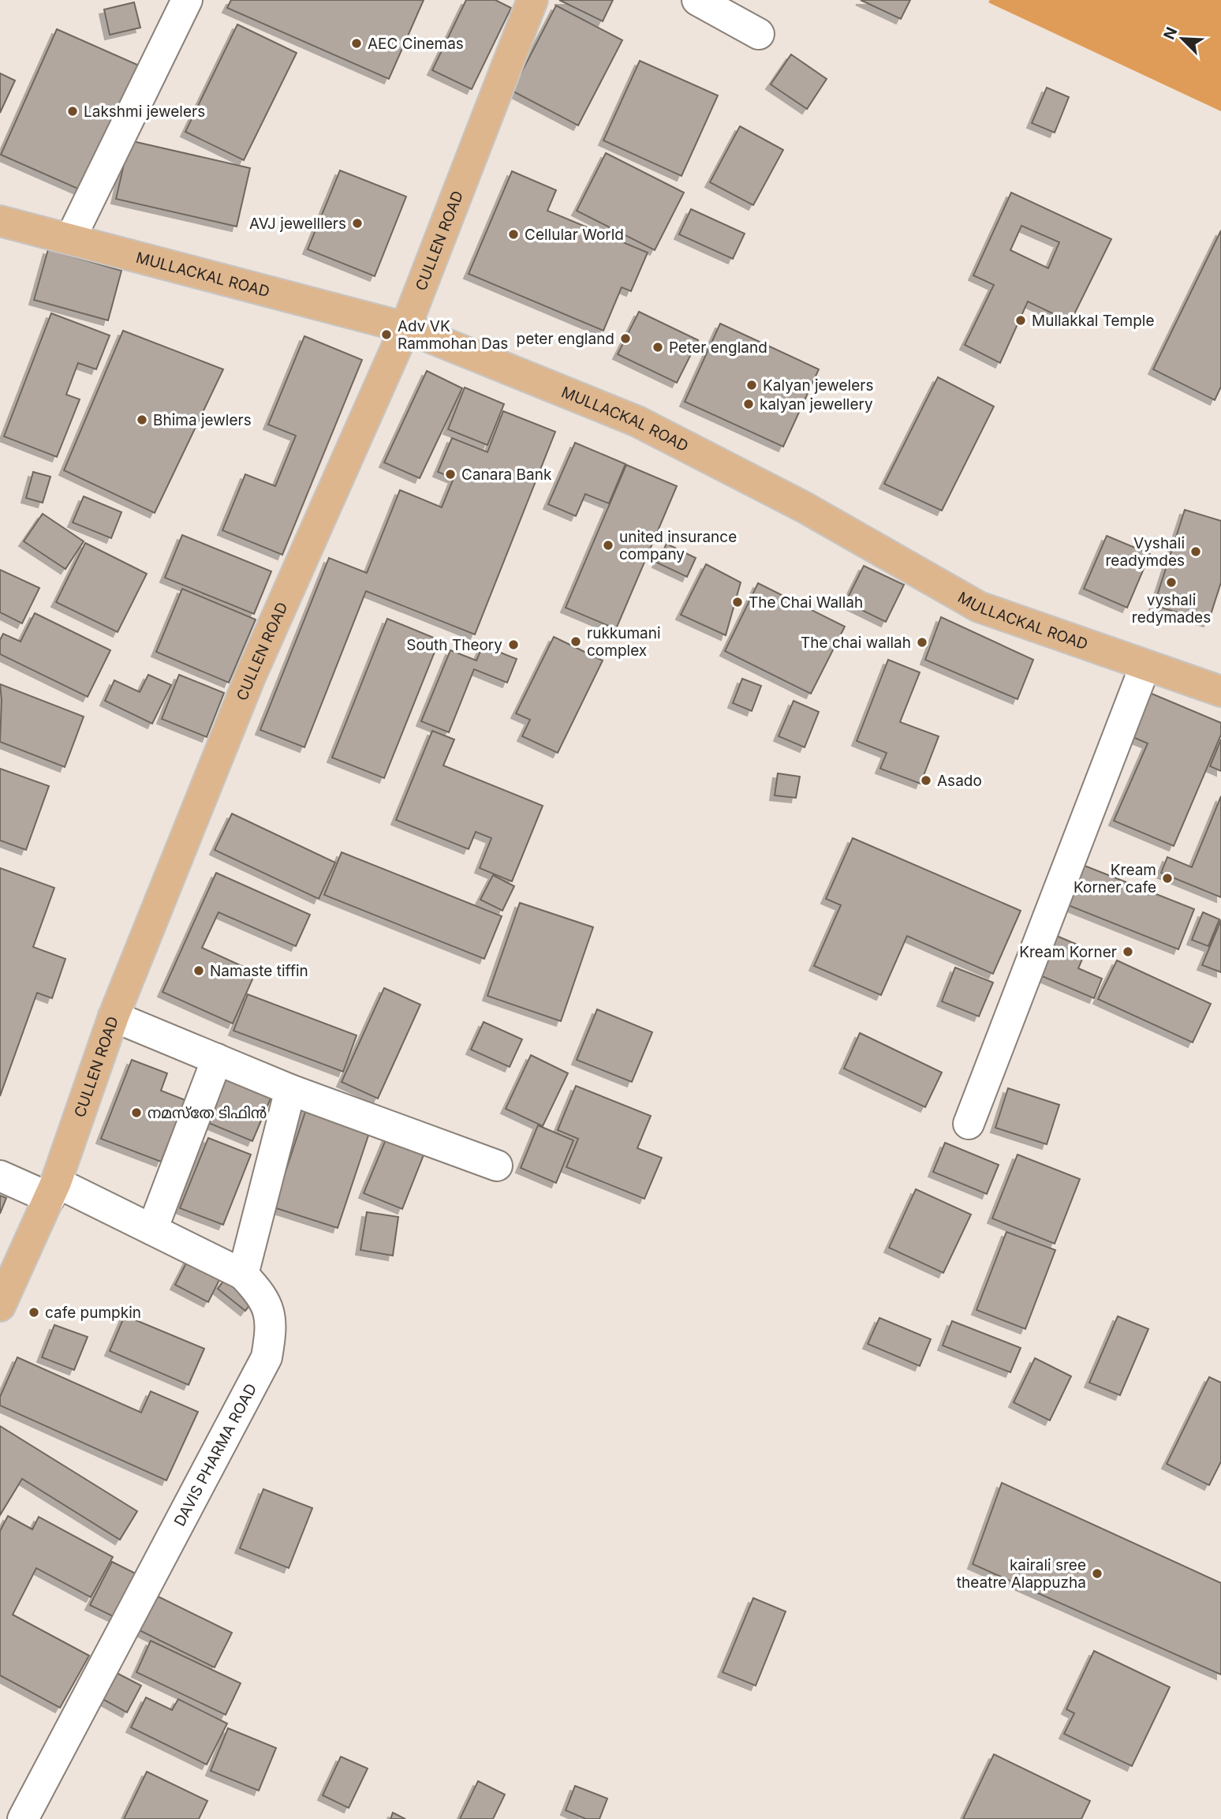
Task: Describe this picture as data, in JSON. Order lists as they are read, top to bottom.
{
  "streets": {
    "main road": ["CULLEN ROAD", "MULLACKAL ROAD"],
    "street": ["DAVIS PHARMA ROAD"]
  },
  "crossings": [
    ["CULLEN ROAD", "MULLACKAL ROAD"],
    ["CULLEN ROAD", "DAVIS PHARMA ROAD"]
  ],
  "places": [
    "AEC Cinemas",
    "Lakshmi jewelers",
    "AVJ jewelllers",
    "Cellular World",
    "Mullakkal Temple",
    "Adv VK Rammohan Das",
    "peter england",
    "Peter england",
    "Kalyan jewelers",
    "kalyan jewellery",
    "Bhima jewlers",
    "Canara Bank",
    "united insurance company",
    "Vyshali readymdes",
    "vyshali redymades",
    "The Chai Wallah",
    "rukkumani complex",
    "The chai wallah",
    "South Theory",
    "Asado",
    "Kream Korner cafe",
    "Kream Korner",
    "Namaste tiffin",
    "നമസ്തേ ടിഫിൻ",
    "cafe pumpkin",
    "kairali sree theatre Alappuzha"
  ],
  "north": "top left"
}
